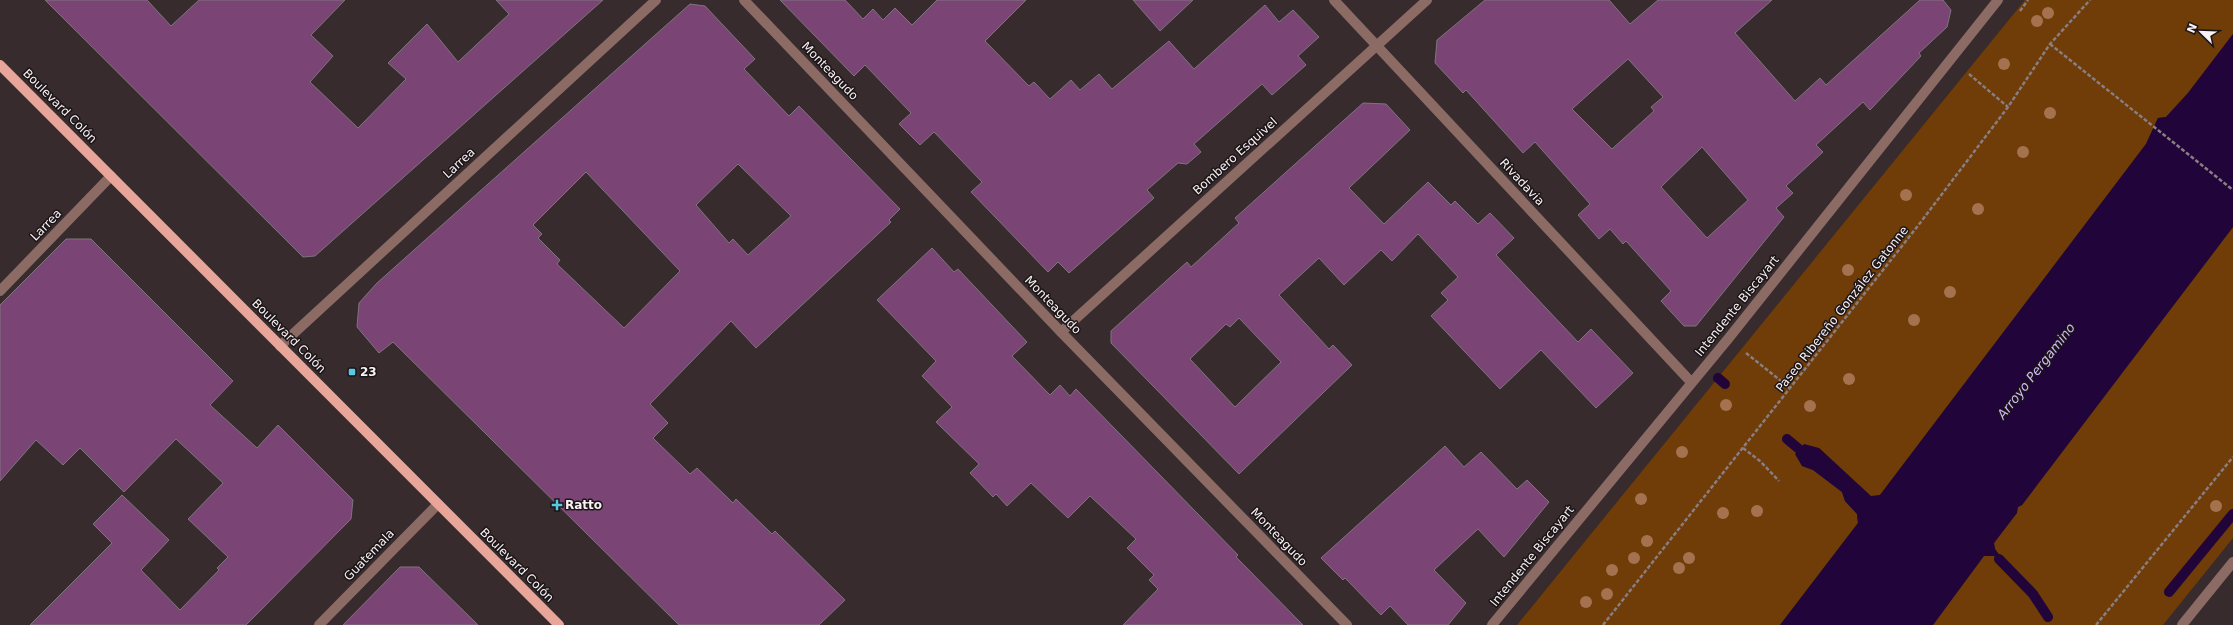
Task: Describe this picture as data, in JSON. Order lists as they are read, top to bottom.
{
  "streets": {
    "main road": ["Boulevard Colón"],
    "street": [
      "Monteagudo",
      "Bombero Esquivel",
      "Larrea",
      "Rivadavia",
      "Intendente Biscayart",
      "Guatemala"
    ],
    "path": ["Paseo Ribereño González Gatonne"]
  },
  "crossings": [
    ["Monteagudo", "Bombero Esquivel"],
    ["Boulevard Colón", "Larrea"],
    ["Boulevard Colón", "Guatemala"],
    ["Bombero Esquivel", "Rivadavia"],
    ["Rivadavia", "Intendente Biscayart"]
  ],
  "water": ["Arroyo Pergamino"],
  "places": {
    "transit": ["23"],
    "health": ["Ratto"]
  },
  "north": "top left"
}
